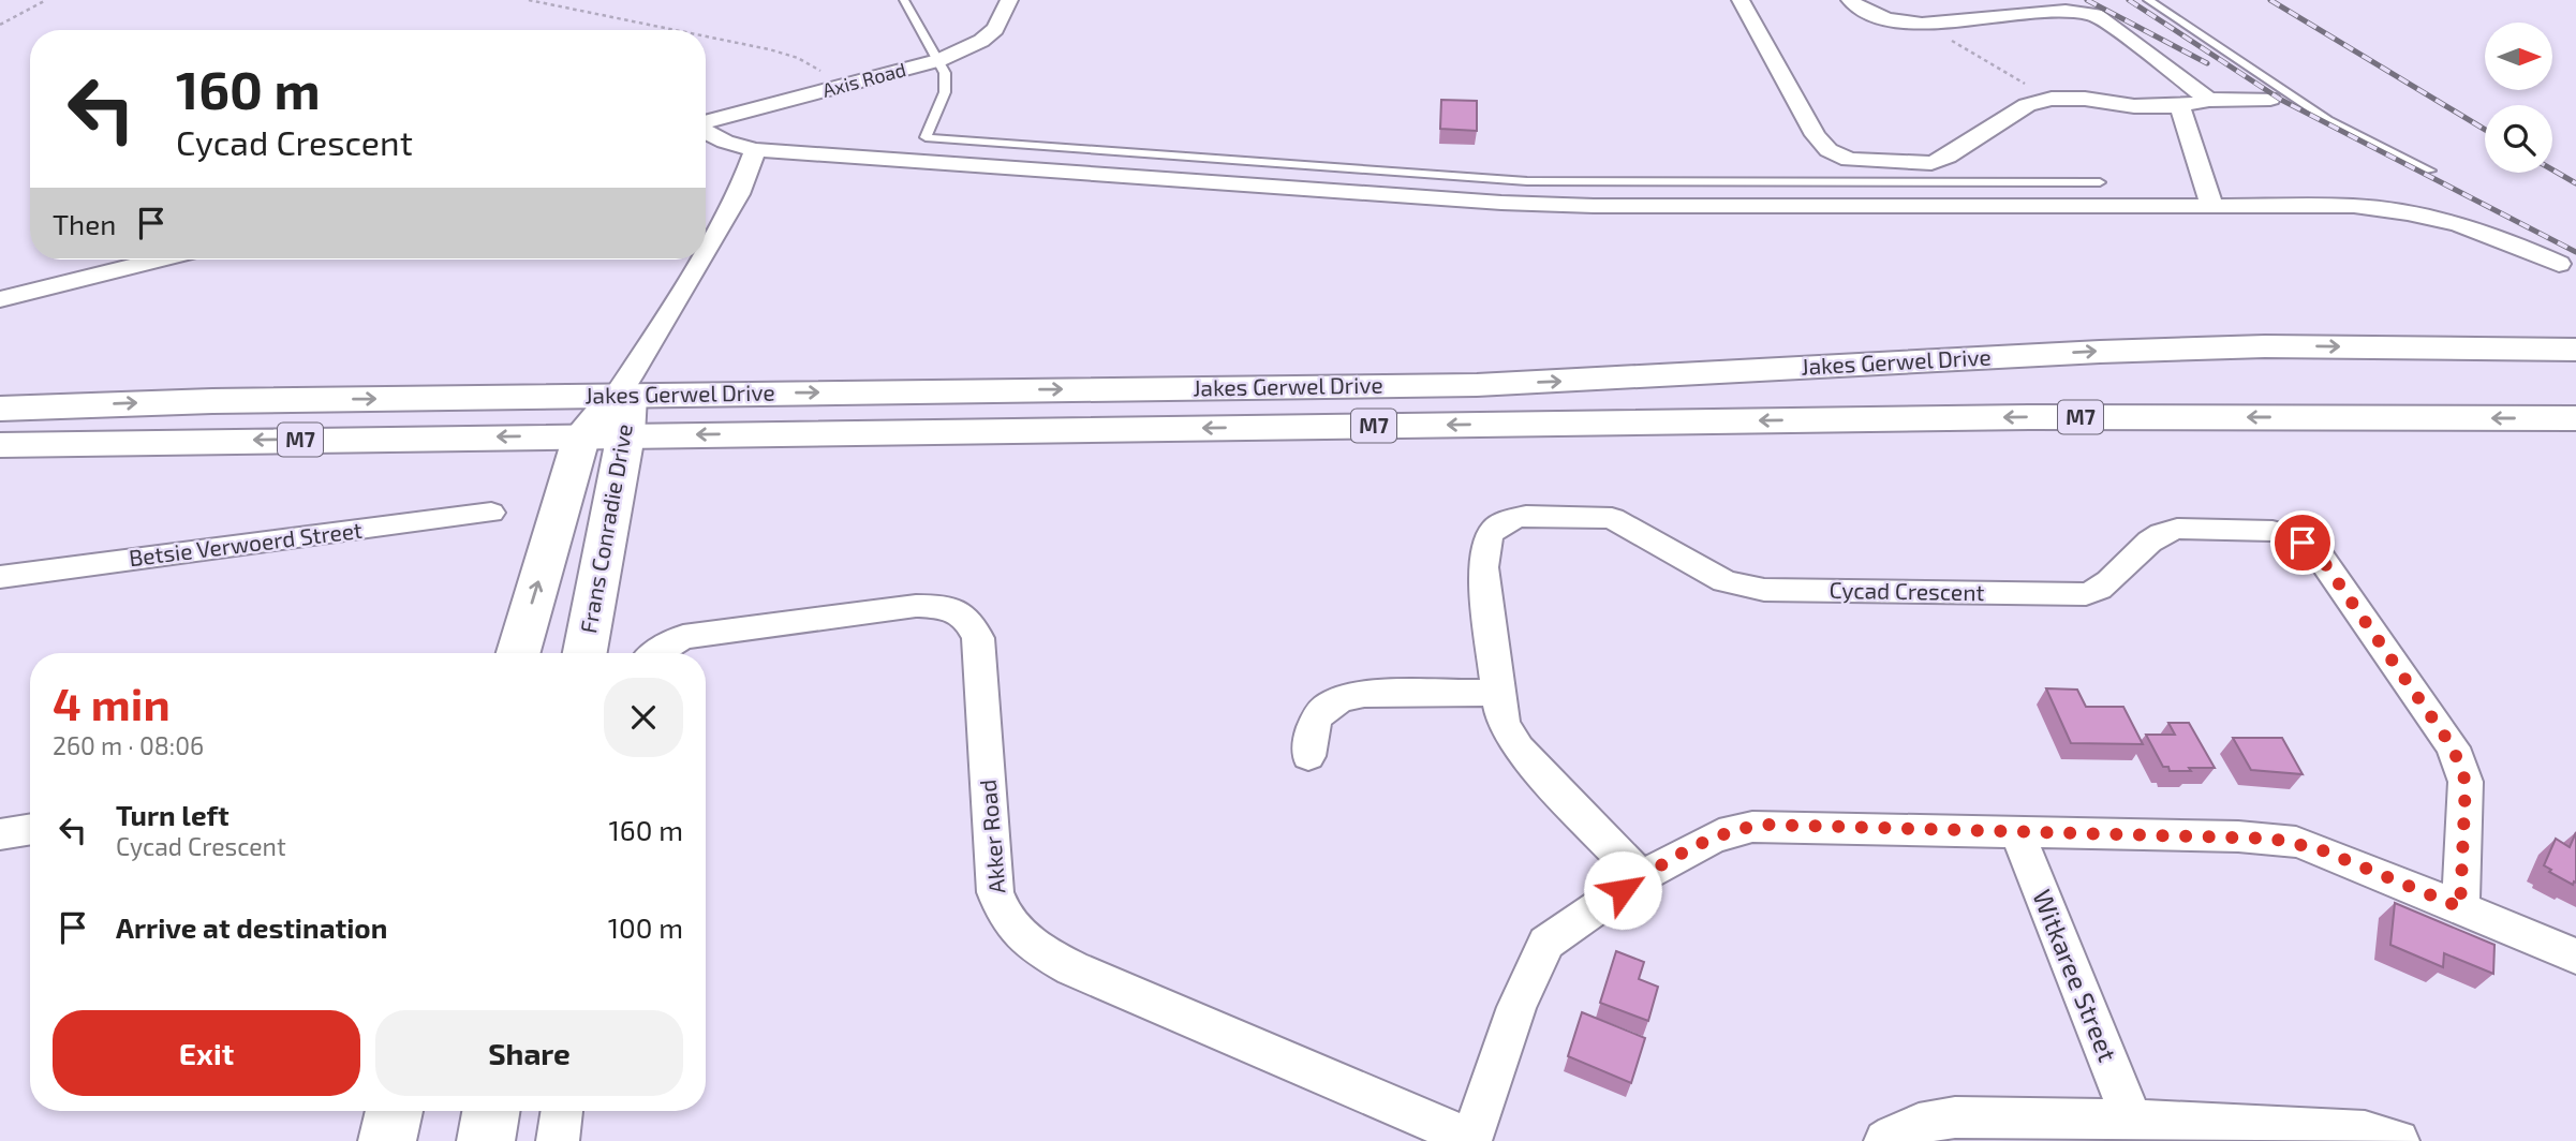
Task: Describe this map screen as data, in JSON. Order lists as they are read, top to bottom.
{
  "streets": {
    "main road": ["Jakes Gerwel Drive", "M7", "Frans Conradie Drive"],
    "street": [
      "Axis Road",
      "Betsie Verwoerd Street",
      "Cycad Crescent",
      "Akker Road",
      "Witkaree Street"
    ]
  },
  "crossings": [
    ["Jakes Gerwel Drive", "Frans Conradie Drive"]
  ],
  "north": "right",
  "page": {
    "turn": ["160 m", "Cycad Crescent"],
    "then": "Then",
    "heading": ["4 min", "260 m · 08:06"],
    "list": [
      {
        "name": "Turn left",
        "note": "Cycad Crescent",
        "value": "160 m"
      },
      {
        "name": "Arrive at destination",
        "value": "100 m"
      }
    ],
    "buttons": ["Exit", "Share"]
  }
}
